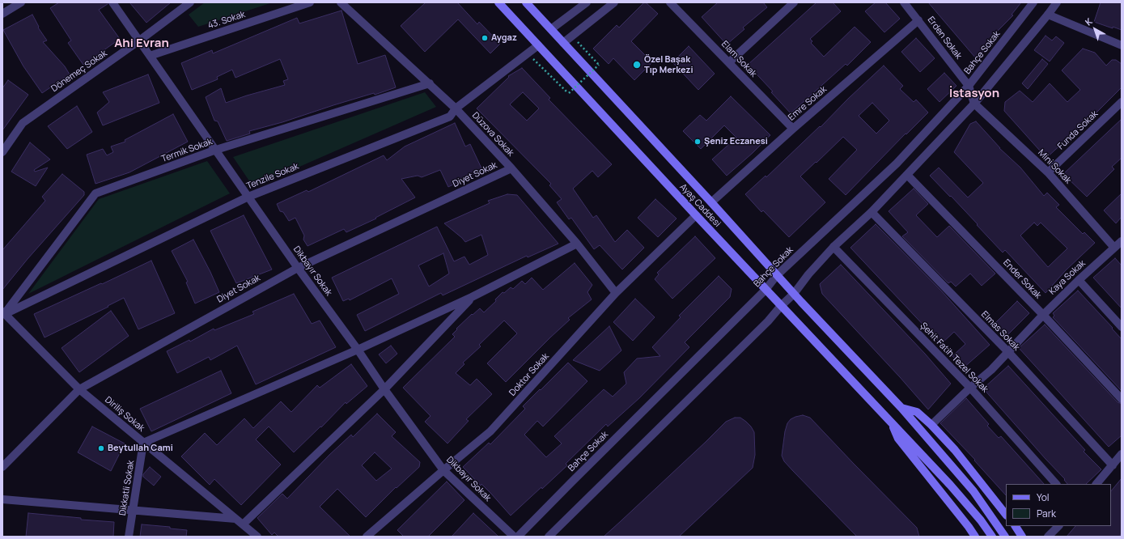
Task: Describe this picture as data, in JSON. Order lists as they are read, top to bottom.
{
  "streets": {
    "main road": ["Ayaş Caddesi"],
    "street": [
      "43. Sokak",
      "Erden Sokak",
      "Bahçe Sokak",
      "Elam Sokak",
      "Dönemeç Sokak",
      "Emre Sokak",
      "Funda Sokak",
      "Düzova Sokak",
      "Termik Sokak",
      "Mini Sokak",
      "Diyet Sokak",
      "Tenzile Sokak",
      "Dikbayır Sokak",
      "Kaya Sokak",
      "Ender Sokak",
      "Elmas Sokak",
      "Şehit Fatih Tezel Sokak",
      "Doktor Sokak",
      "Diriliş Sokak",
      "Dikkatli Sokak"
    ]
  },
  "crossings": [
    ["43. Sokak", "Dikbayır Sokak"],
    ["Erden Sokak", "Bahçe Sokak"],
    ["Erden Sokak", "Emre Sokak"],
    ["Erden Sokak", "Mini Sokak"],
    ["Bahçe Sokak", "Ayaş Caddesi"],
    ["Elam Sokak", "Emre Sokak"],
    ["Dönemeç Sokak", "Dikbayır Sokak"],
    ["Emre Sokak", "Ayaş Caddesi"],
    ["Funda Sokak", "Mini Sokak"],
    ["Düzova Sokak", "Termik Sokak"],
    ["Düzova Sokak", "Diyet Sokak"],
    ["Düzova Sokak", "Tenzile Sokak"],
    ["Düzova Sokak", "Doktor Sokak"],
    ["Termik Sokak", "Tenzile Sokak"],
    ["Termik Sokak", "Dikbayır Sokak"],
    ["Termik Sokak", "Diriliş Sokak"],
    ["Mini Sokak", "Kaya Sokak"],
    ["Diyet Sokak", "Dikbayır Sokak"],
    ["Diyet Sokak", "Diriliş Sokak"],
    ["Tenzile Sokak", "Ayaş Caddesi"],
    ["Tenzile Sokak", "Dikbayır Sokak"],
    ["Tenzile Sokak", "Diriliş Sokak"],
    ["Ayaş Caddesi", "Doktor Sokak"],
    ["Dikbayır Sokak", "Doktor Sokak"],
    ["Kaya Sokak", "Ender Sokak"],
    ["Kaya Sokak", "Elmas Sokak"],
    ["Kaya Sokak", "Şehit Fatih Tezel Sokak"],
    ["Diriliş Sokak", "Dikkatli Sokak"]
  ],
  "districts": ["Ahi Evran", "İstasyon"],
  "places": [
    "Aygaz",
    "Özel Başak Tıp Merkezi",
    "Şeniz Eczanesi",
    "Beytullah Cami"
  ],
  "legend": ["Yol", "Park"],
  "north": "top left"
}
